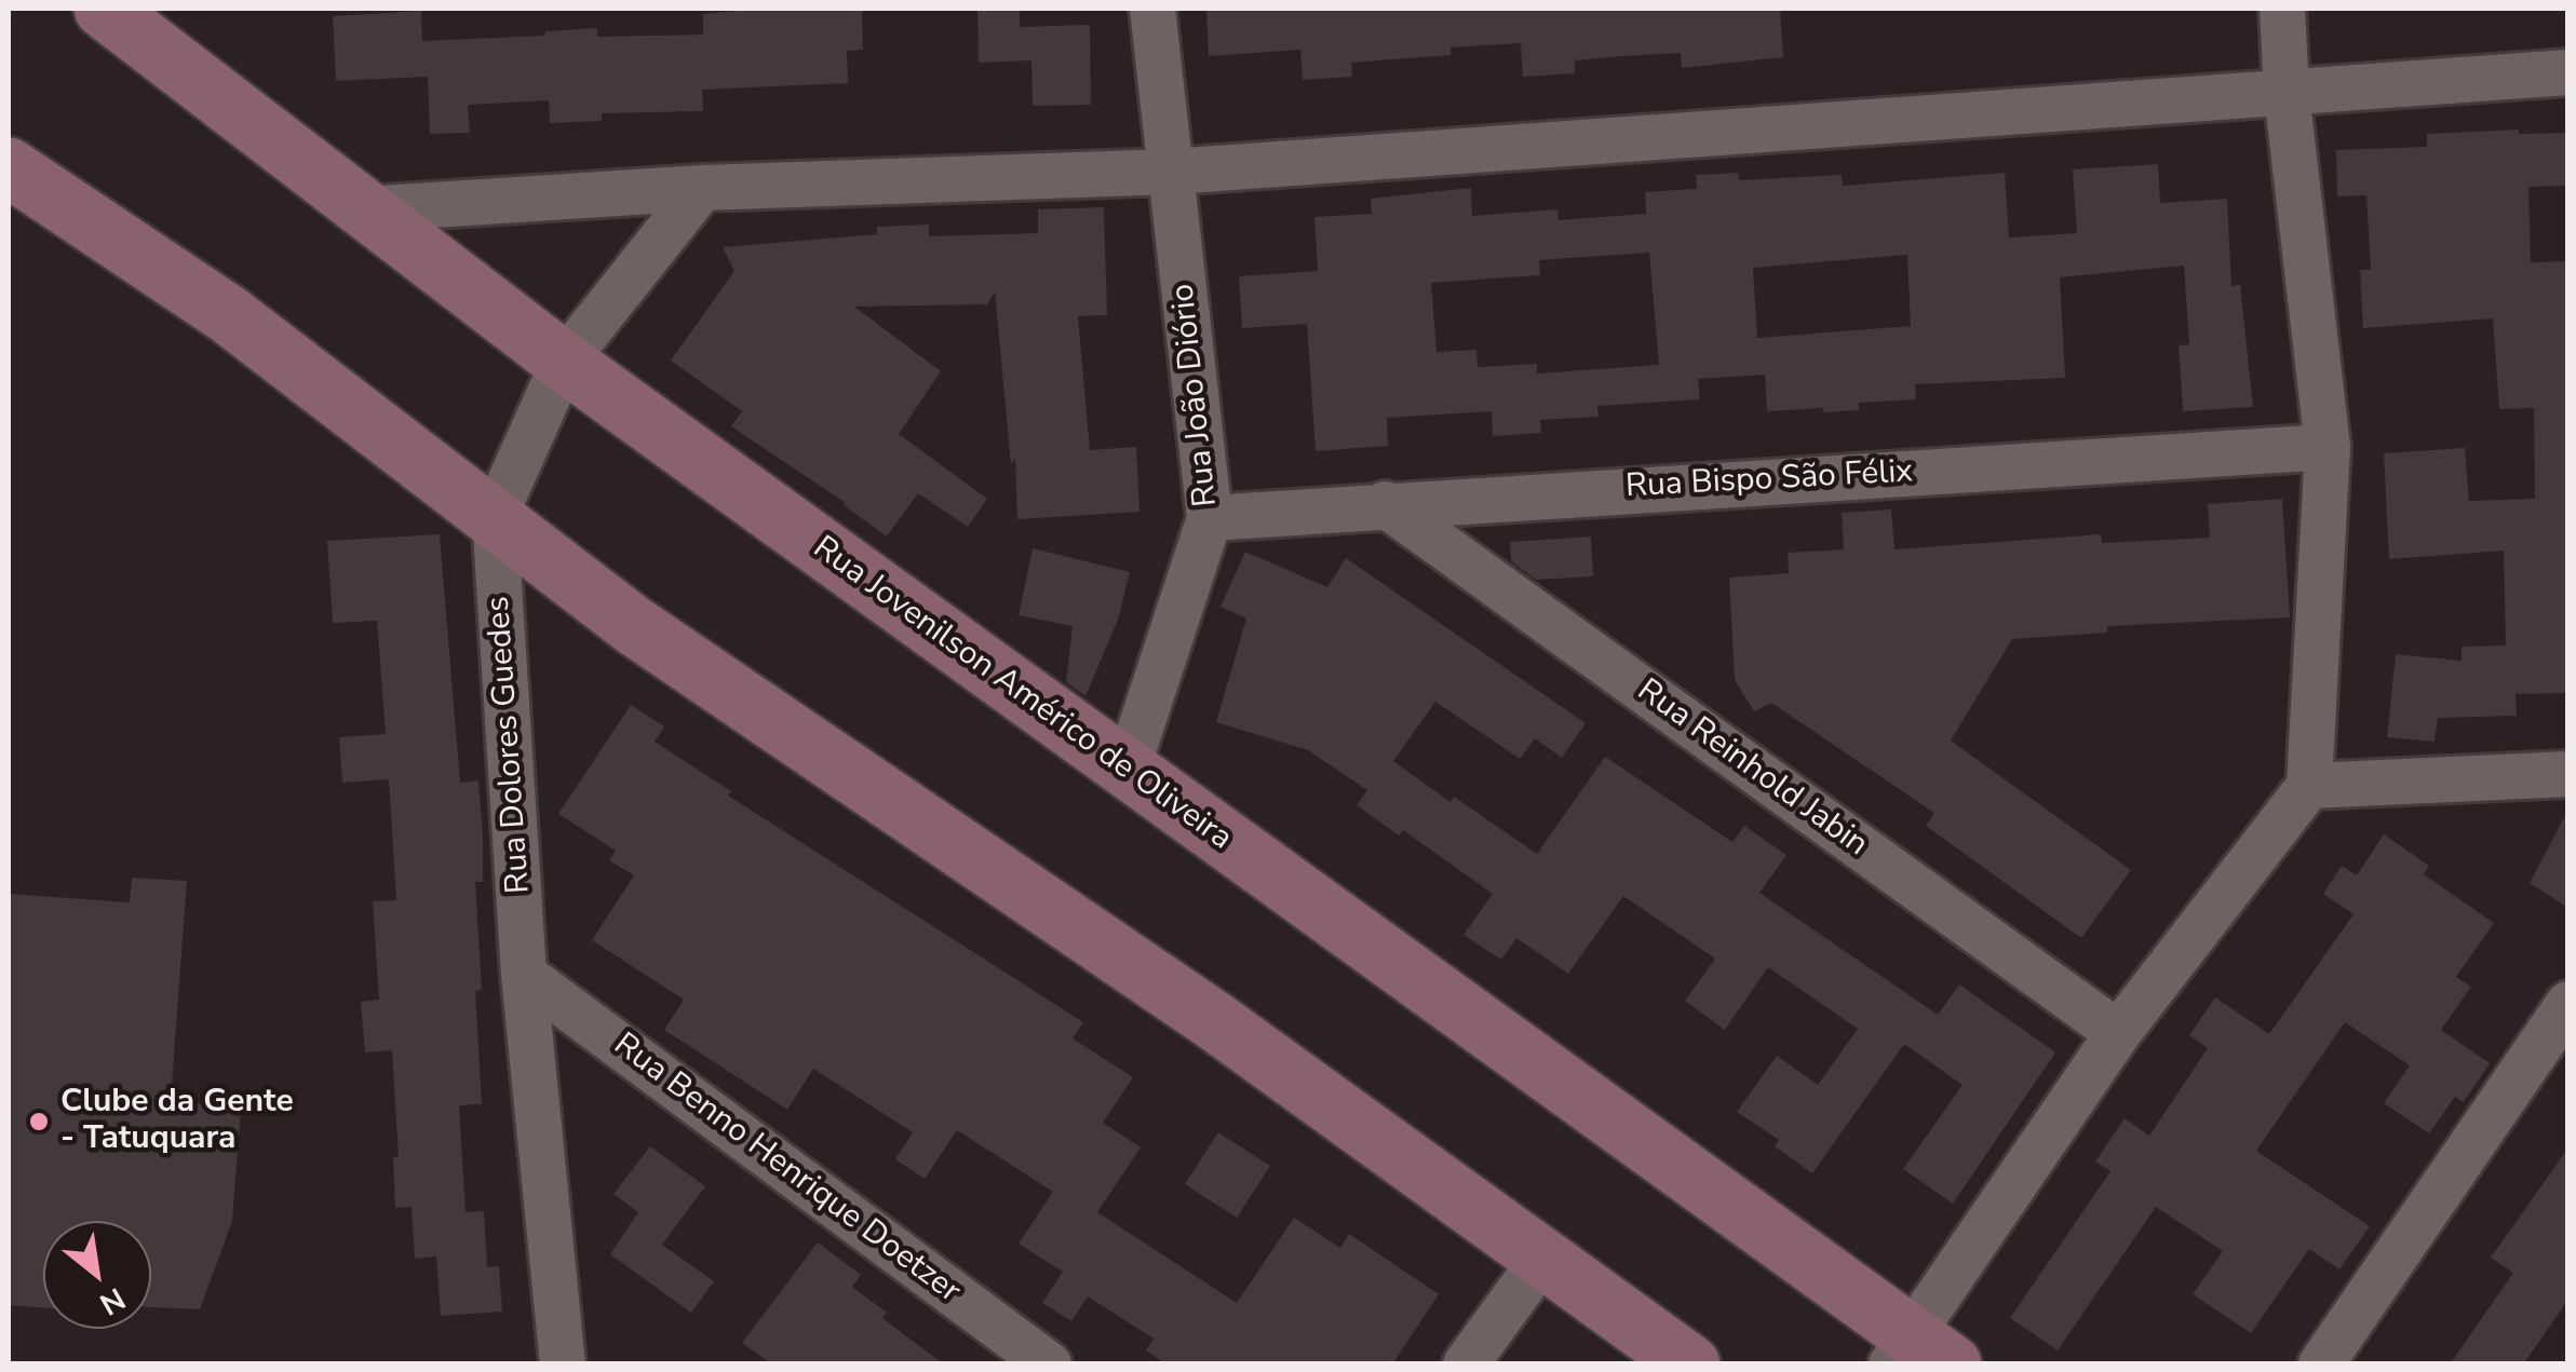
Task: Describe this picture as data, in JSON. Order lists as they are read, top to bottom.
{
  "streets": {
    "main road": ["Rua Jovenilson Américo de Oliveira"],
    "street": [
      "Rua João Diório",
      "Rua Bispo São Félix",
      "Rua Dolores Guedes",
      "Rua Reinhold Jabin",
      "Rua Benno Henrique Doetzer"
    ]
  },
  "crossings": [
    ["Rua João Diório", "Rua Bispo São Félix"],
    ["Rua João Diório", "Rua Jovenilson Américo de Oliveira"],
    ["Rua Bispo São Félix", "Rua Reinhold Jabin"],
    ["Rua Jovenilson Américo de Oliveira", "Rua Dolores Guedes"],
    ["Rua Dolores Guedes", "Rua Benno Henrique Doetzer"]
  ],
  "places": ["Clube da Gente - Tatuquara"],
  "north": "bottom right"
}
